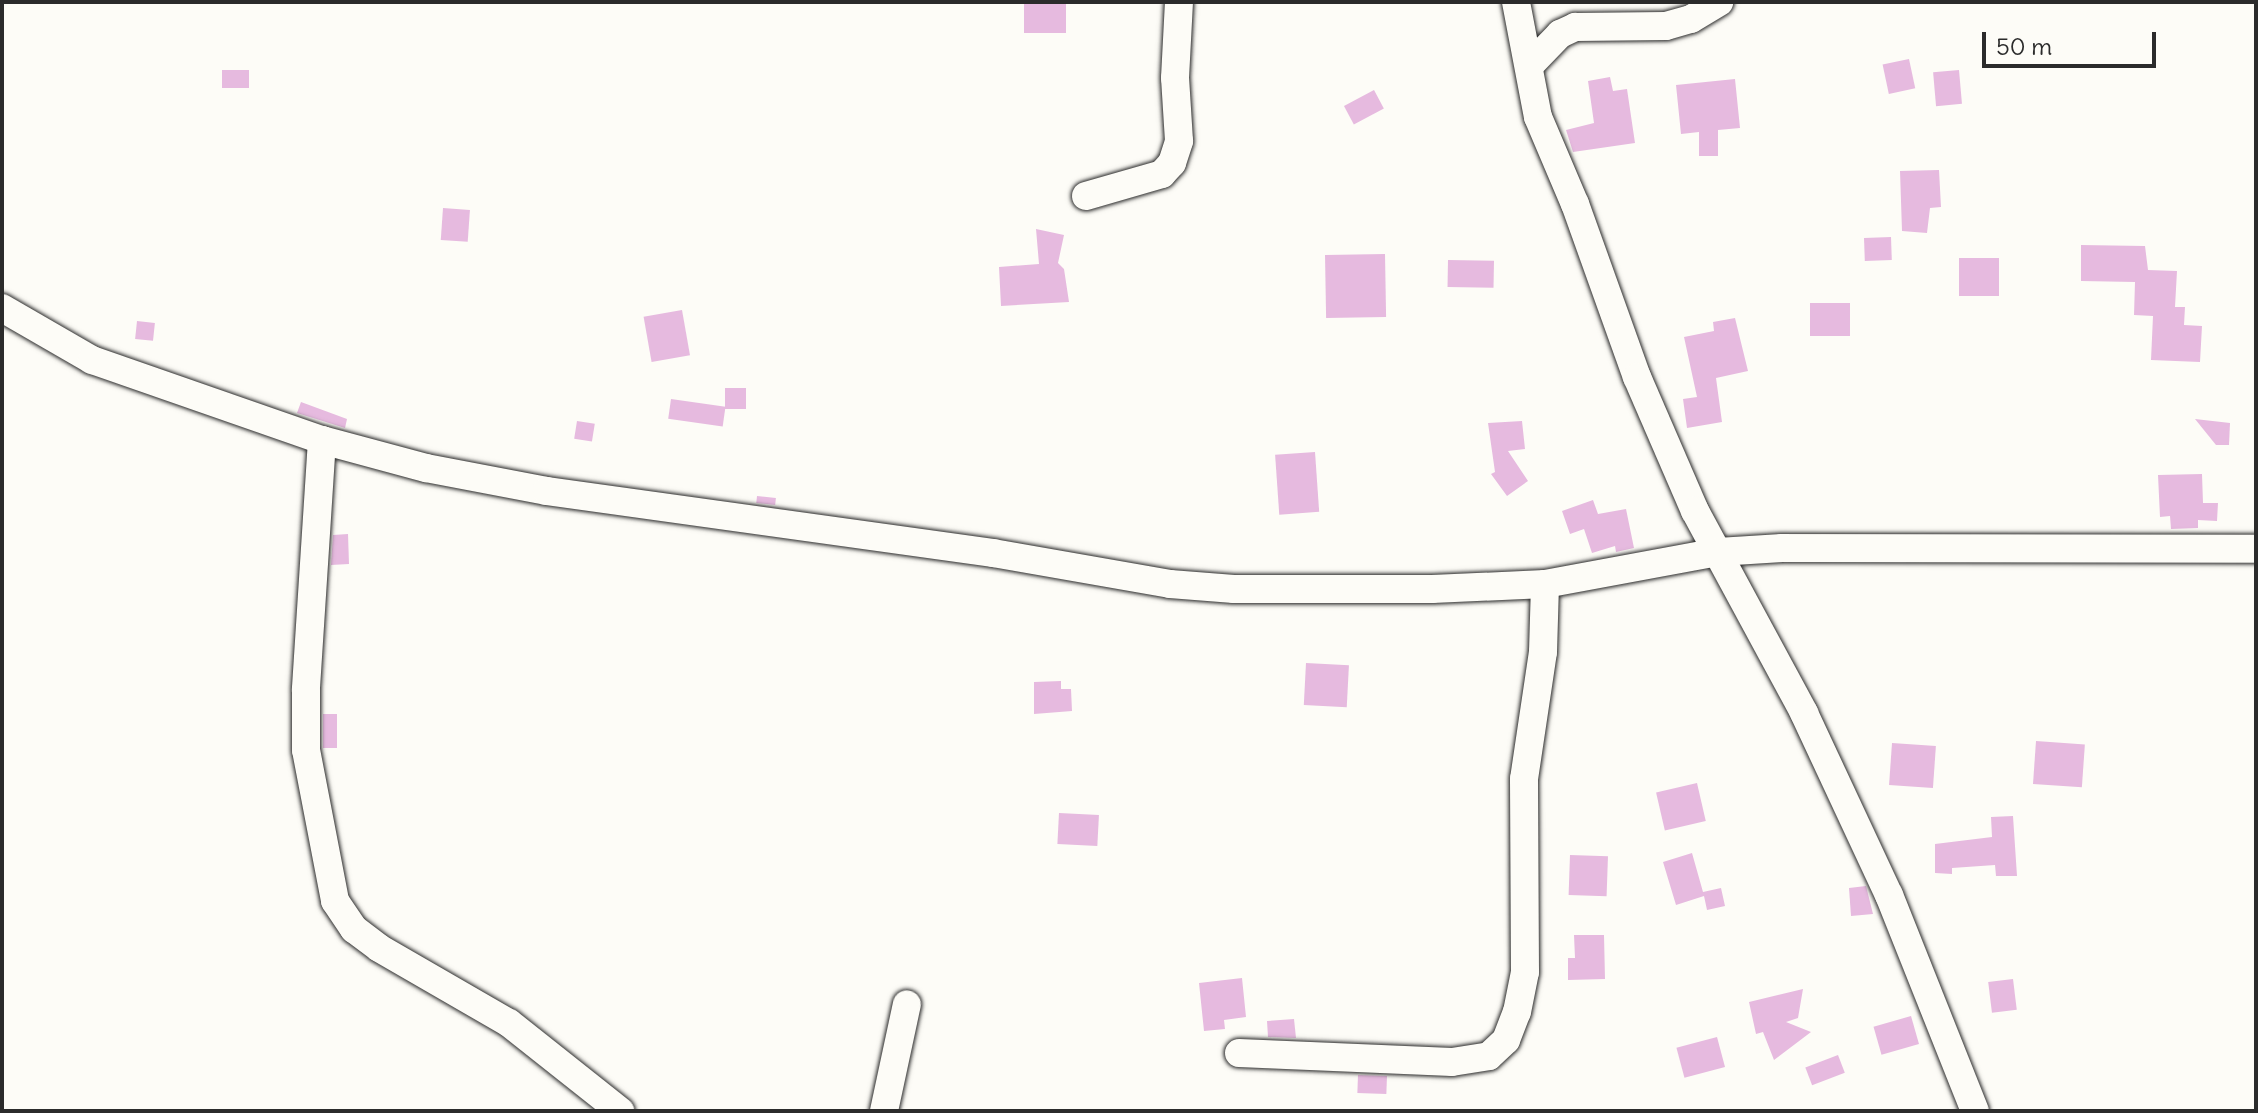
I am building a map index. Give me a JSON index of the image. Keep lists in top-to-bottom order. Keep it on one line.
{"scale_bar":"50 m"}
